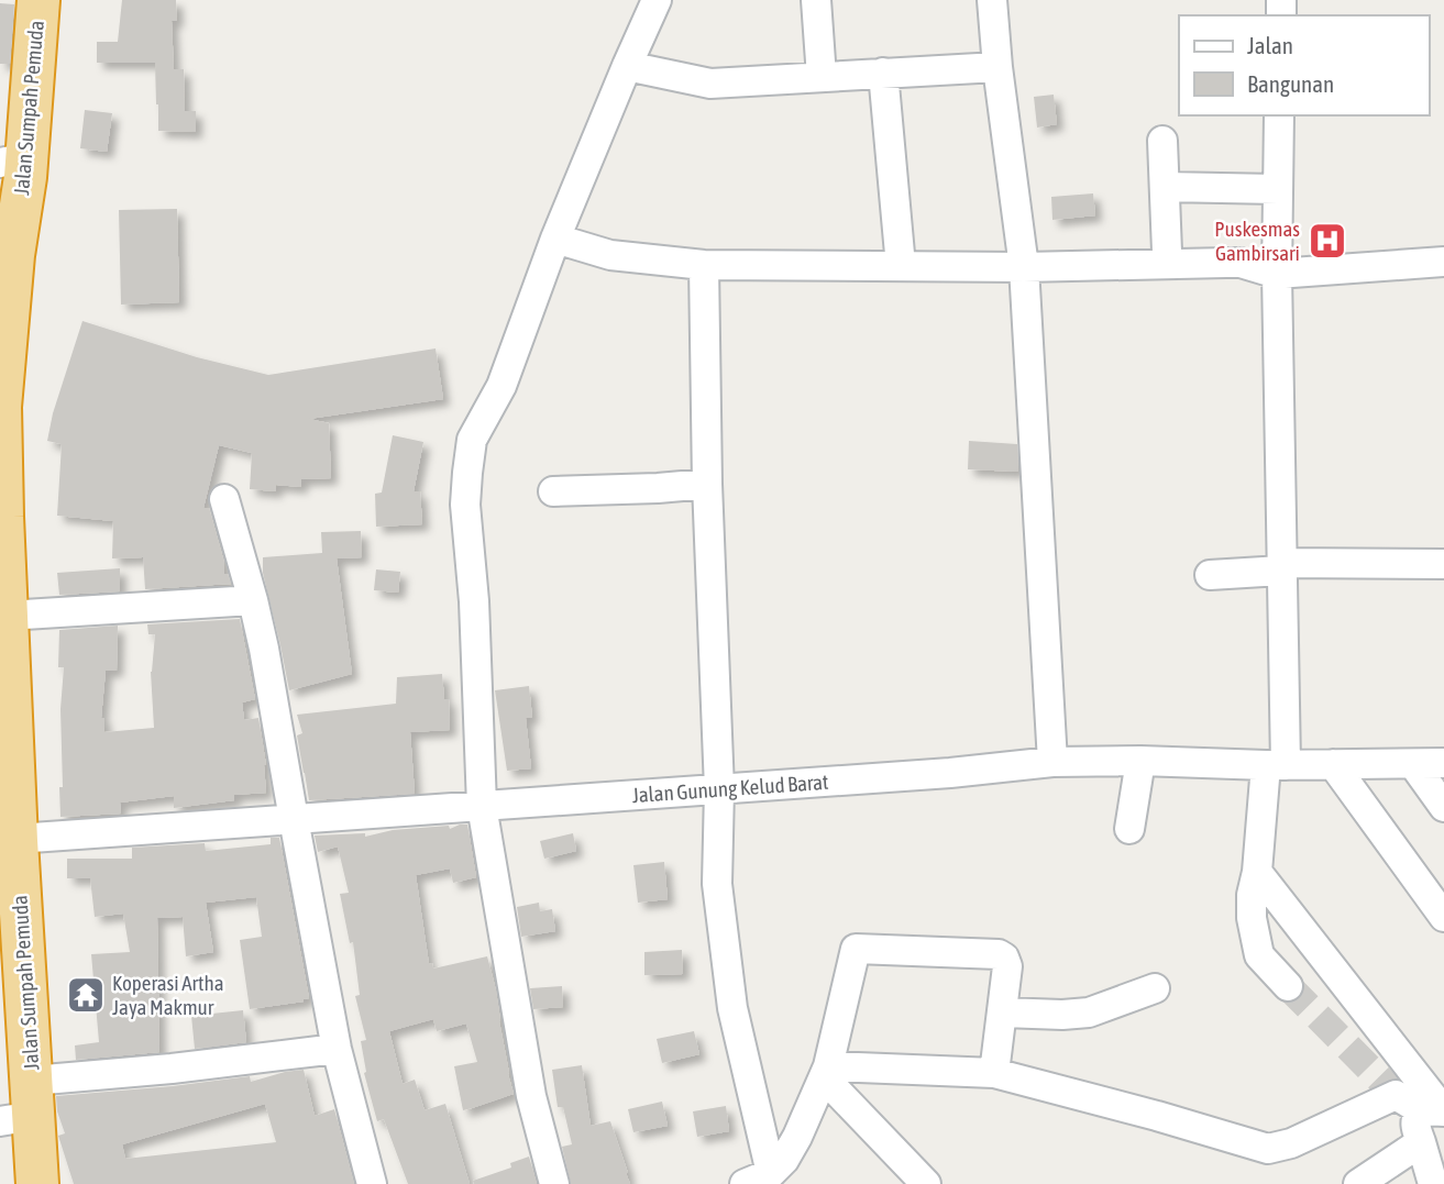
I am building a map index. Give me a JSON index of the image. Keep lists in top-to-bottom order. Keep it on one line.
{"streets":{"highway":["Jalan Sumpah Pemuda"],"street":["Jalan Gunung Kelud Barat"]},"crossings":[["Jalan Sumpah Pemuda","Jalan Gunung Kelud Barat"]],"places":{"hospital":["Puskesmas Gambirsari"],"temple":["Koperasi Artha Jaya Makmur"]},"legend":["Jalan","Bangunan"]}
